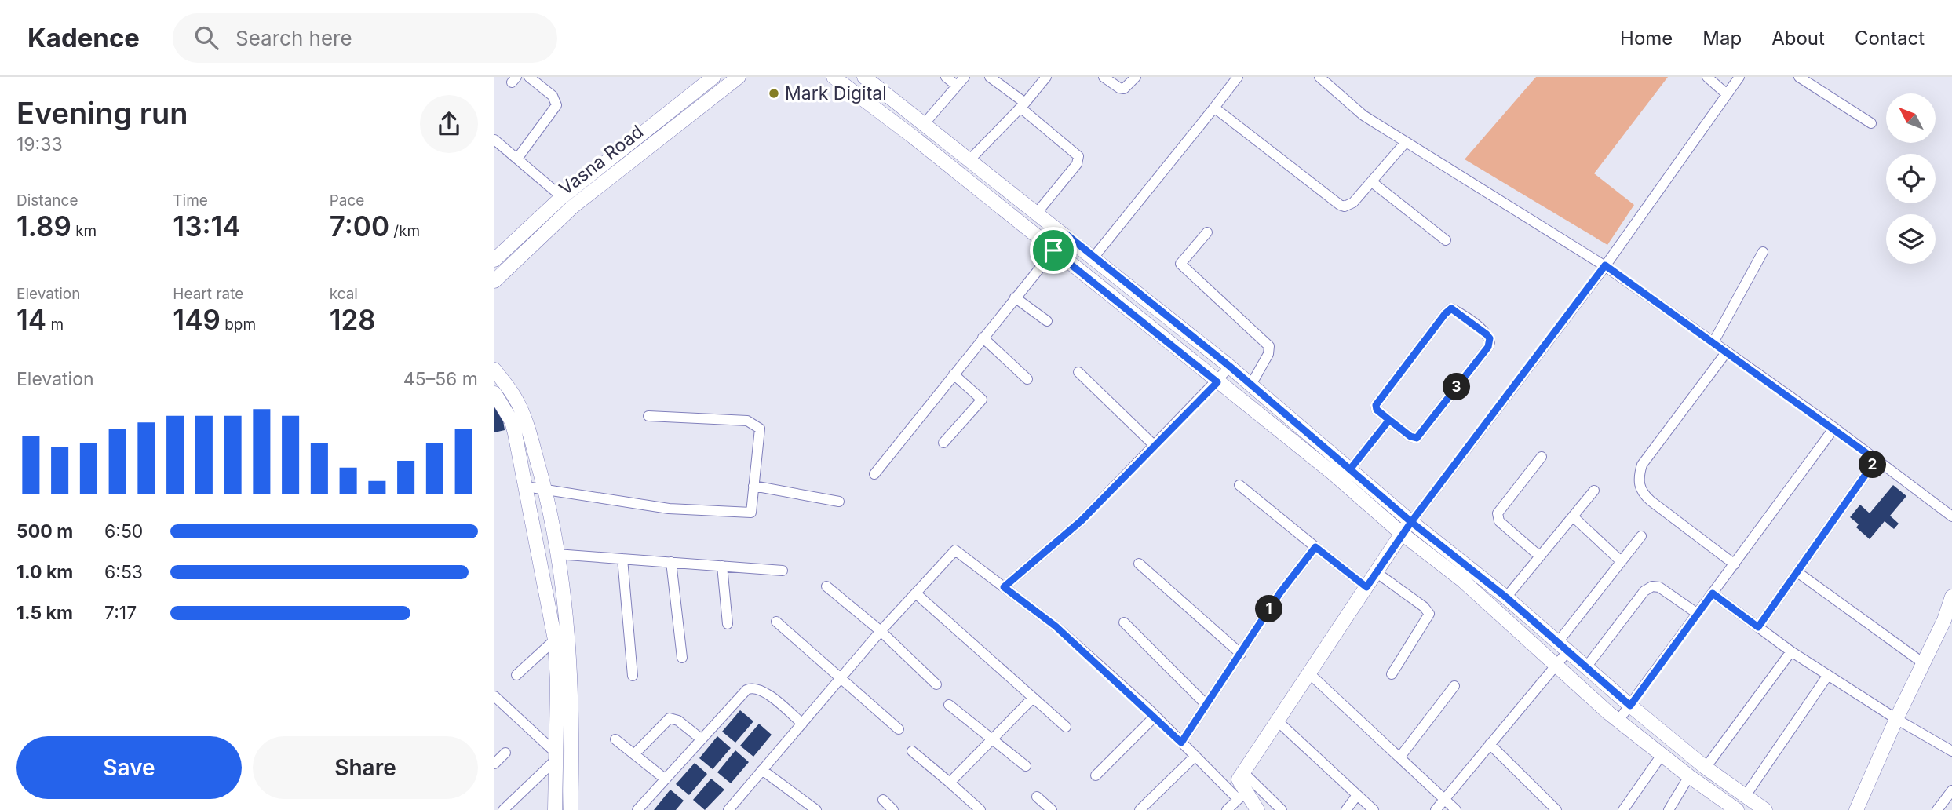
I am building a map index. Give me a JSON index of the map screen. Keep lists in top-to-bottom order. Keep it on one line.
{"streets":{"street":["Vasna Road"]},"places":["Mark Digital"],"north":"top left","page":{"header":"Kadence","search":"Search here","nav":["Home","Map","About","Contact"],"heading":["Evening run","19:33"],"stats":[["Distance","1.89 km"],["Time","13:14"],["Pace","7:00 /km"],["Elevation","14 m"],["Heart rate","149 bpm"],["kcal","128"]],"chart":["Elevation","45–56 m"],"pins":["3","2","1"],"list":[{"name":"500 m","note":"6:50"},{"name":"1.0 km","note":"6:53"},{"name":"1.5 km","note":"7:17"}],"buttons":["Save","Share"]}}
